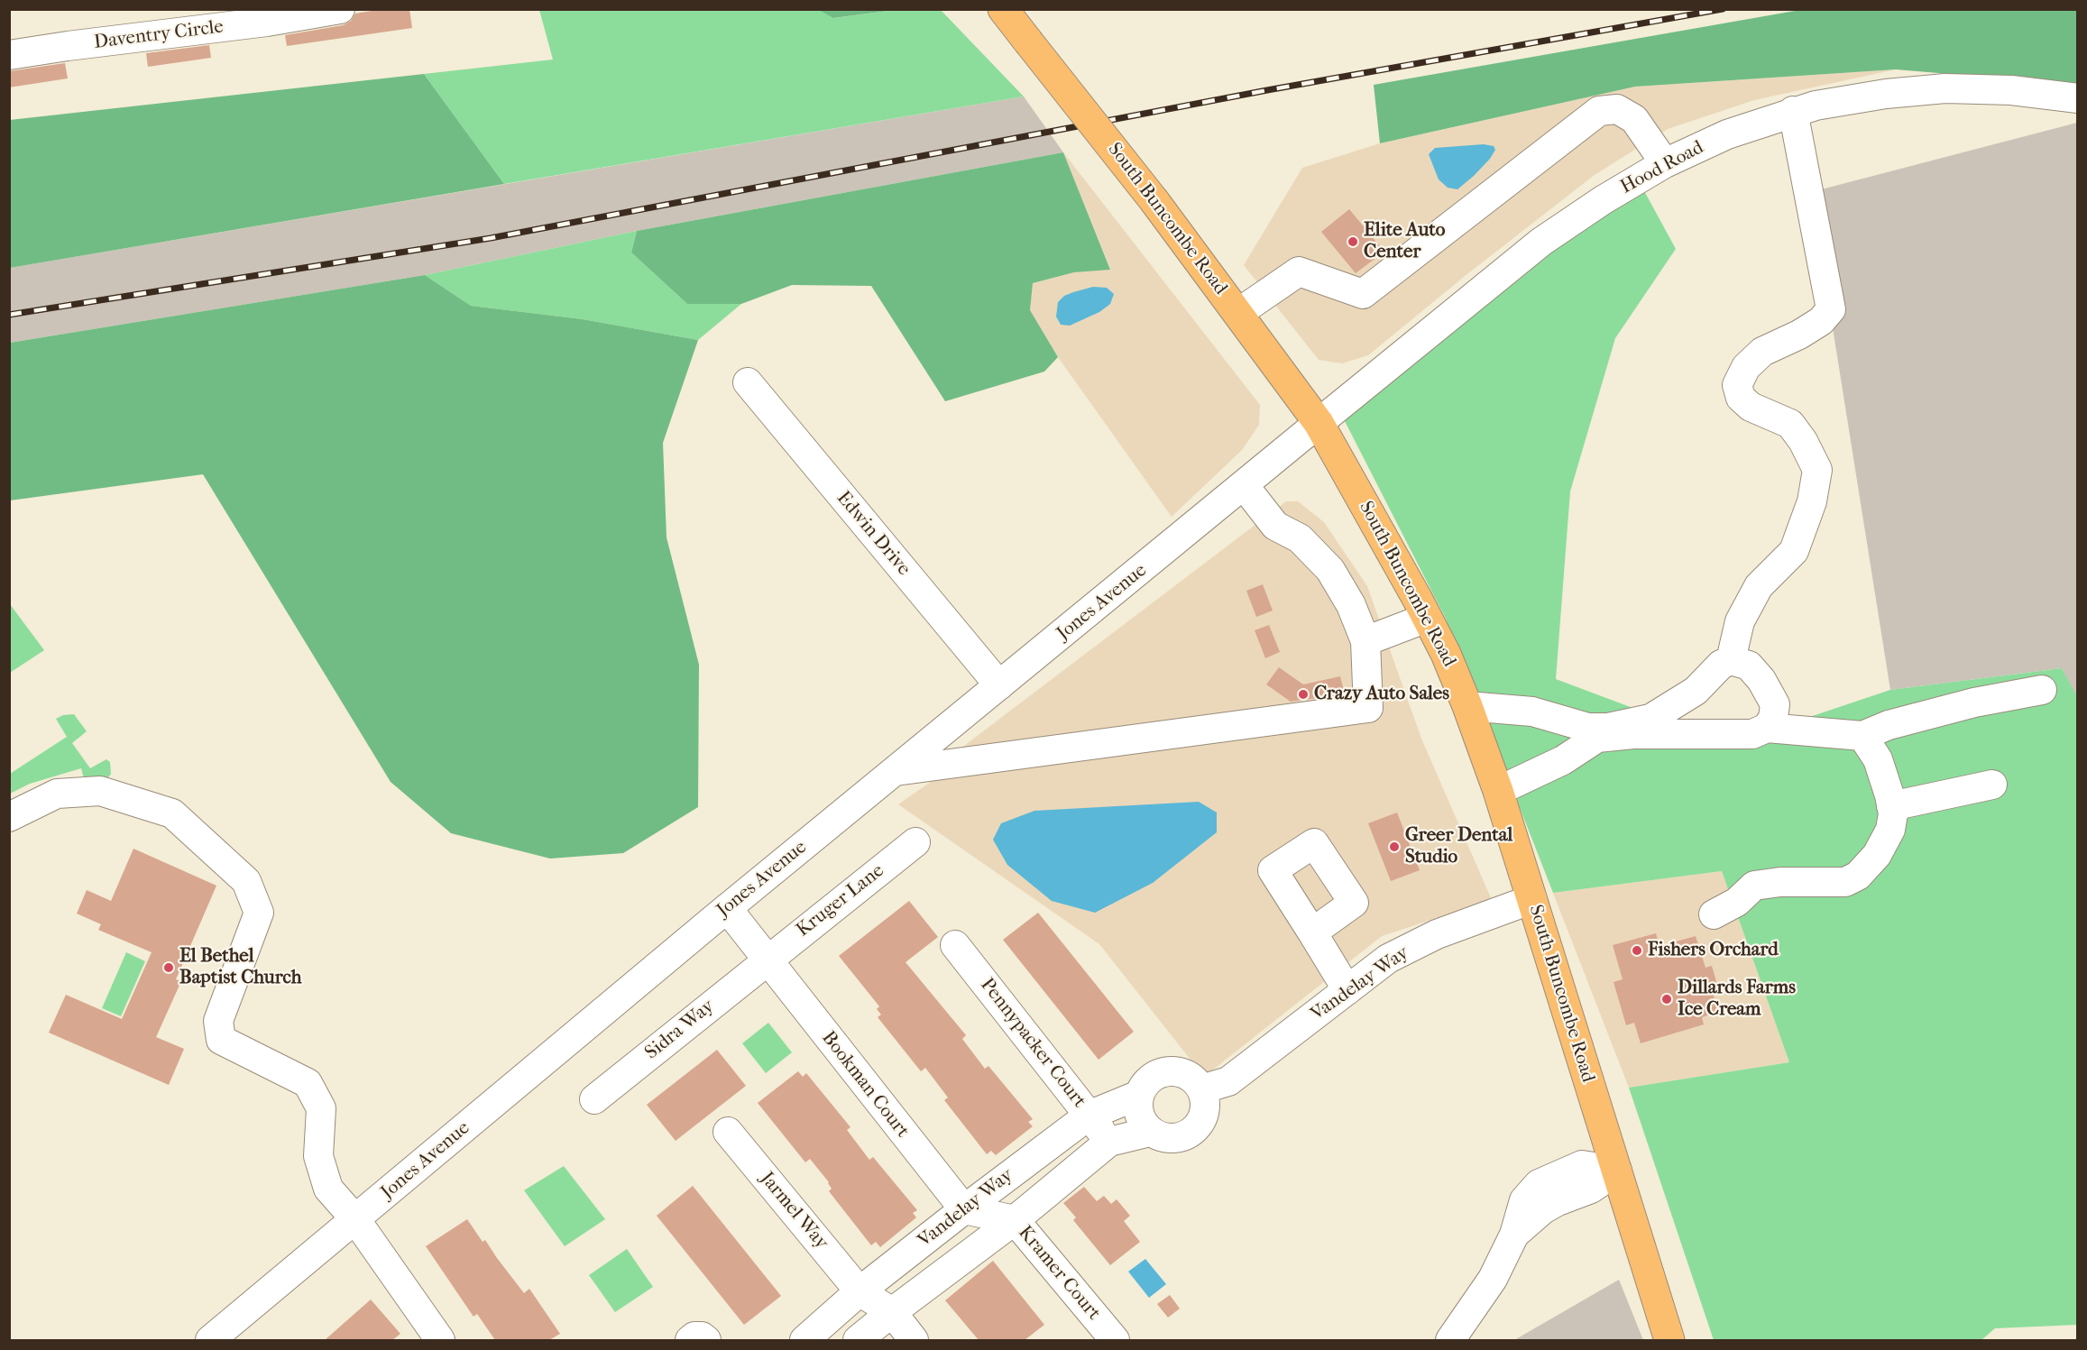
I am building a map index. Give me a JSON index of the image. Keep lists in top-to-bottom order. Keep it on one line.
{"streets":{"main road":["South Buncombe Road"],"street":["Daventry Circle","Hood Road","Edwin Drive","Jones Avenue","Kruger Lane","Vandelay Way","Sidra Way","Pennypacker Court","Bookman Court","Jarmel Way","Kramer Court"]},"crossings":[["Hood Road","South Buncombe Road"],["Hood Road","Jones Avenue"],["South Buncombe Road","Jones Avenue"],["South Buncombe Road","Vandelay Way"],["Edwin Drive","Jones Avenue"],["Jones Avenue","Bookman Court"],["Kruger Lane","Sidra Way"],["Kruger Lane","Bookman Court"],["Vandelay Way","Pennypacker Court"],["Vandelay Way","Bookman Court"],["Vandelay Way","Jarmel Way"],["Vandelay Way","Kramer Court"],["Sidra Way","Bookman Court"],["Bookman Court","Kramer Court"]],"places":["Elite Auto Center","Crazy Auto Sales","Greer Dental Studio","Fishers Orchard","El Bethel Baptist Church","Dillards Farms Ice Cream"]}
